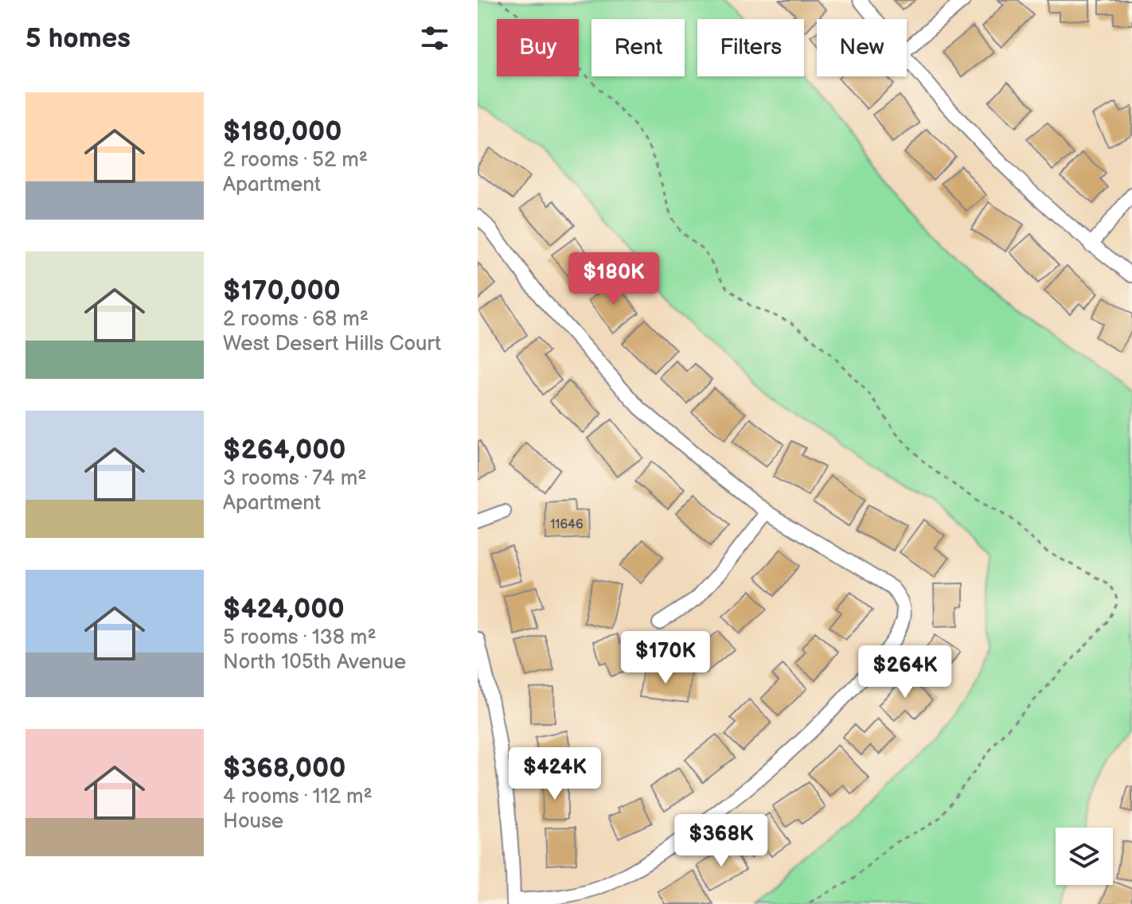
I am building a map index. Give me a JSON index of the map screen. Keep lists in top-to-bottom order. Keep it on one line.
{"house_numbers":["11646"],"page":{"heading":"5 homes","chip":["Buy","Rent","Filters","New"],"list":[{"name":"$180,000","note":"2 rooms · 52 m² · Apartment"},{"name":"$170,000","note":"2 rooms · 68 m² · West Desert Hills Court"},{"name":"$264,000","note":"3 rooms · 74 m² · Apartment"},{"name":"$424,000","note":"5 rooms · 138 m² · North 105th Avenue"},{"name":"$368,000","note":"4 rooms · 112 m² · House"}],"price":["$180K","$170K","$264K","$424K","$368K"]}}
